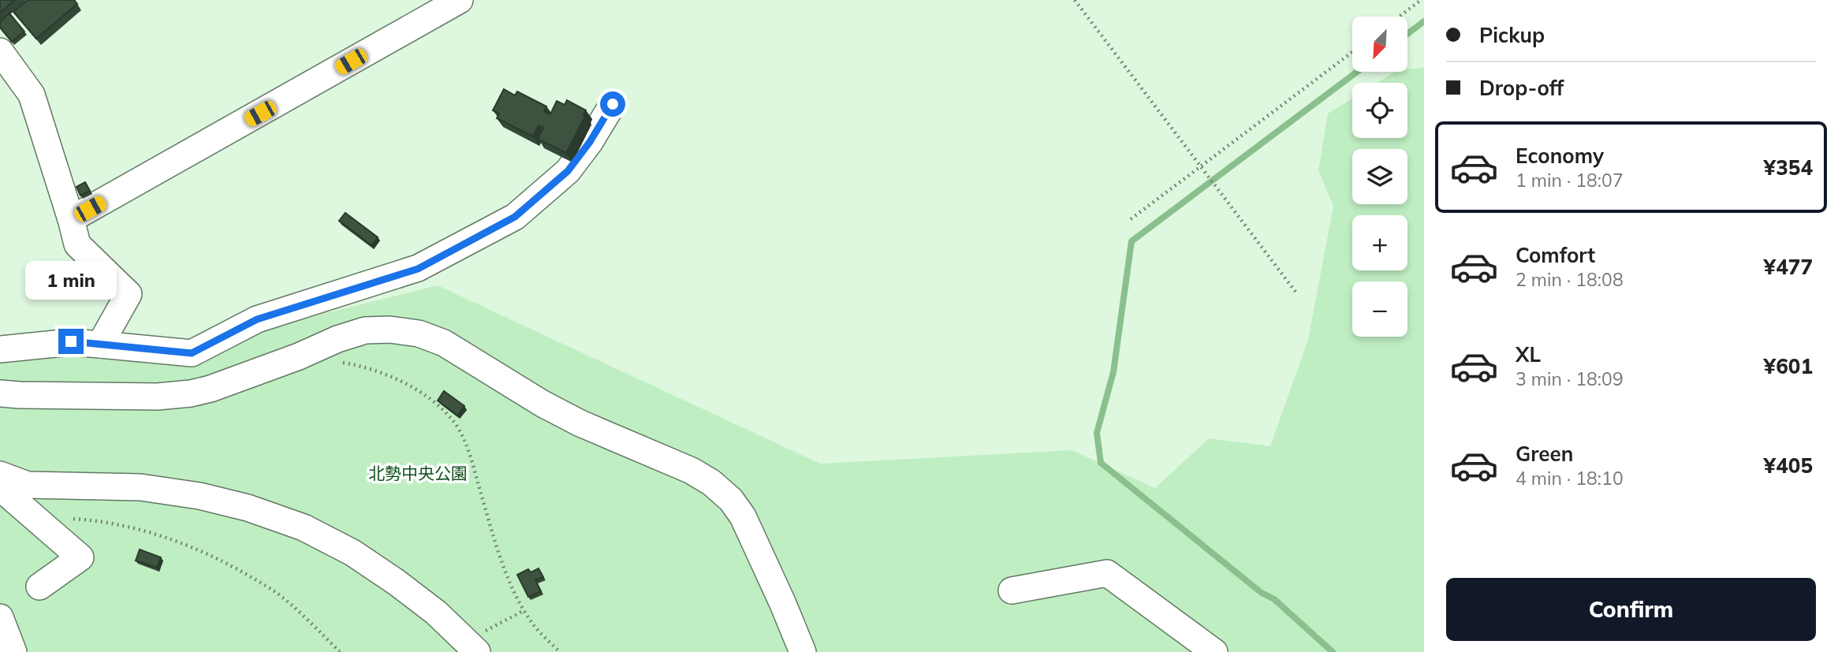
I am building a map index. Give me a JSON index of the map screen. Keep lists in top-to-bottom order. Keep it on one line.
{"parks":["北勢中央公園"],"north":"bottom left","page":{"banner":["Pickup","Drop-off"],"map_buttons":["+","−"],"list":[{"name":"Economy","note":"1 min · 18:07","value":"¥354"},{"name":"Comfort","note":"2 min · 18:08","value":"¥477"},{"name":"XL","note":"3 min · 18:09","value":"¥601"},{"name":"Green","note":"4 min · 18:10","value":"¥405"}],"bubble":"1 min","buttons":"Confirm"}}
